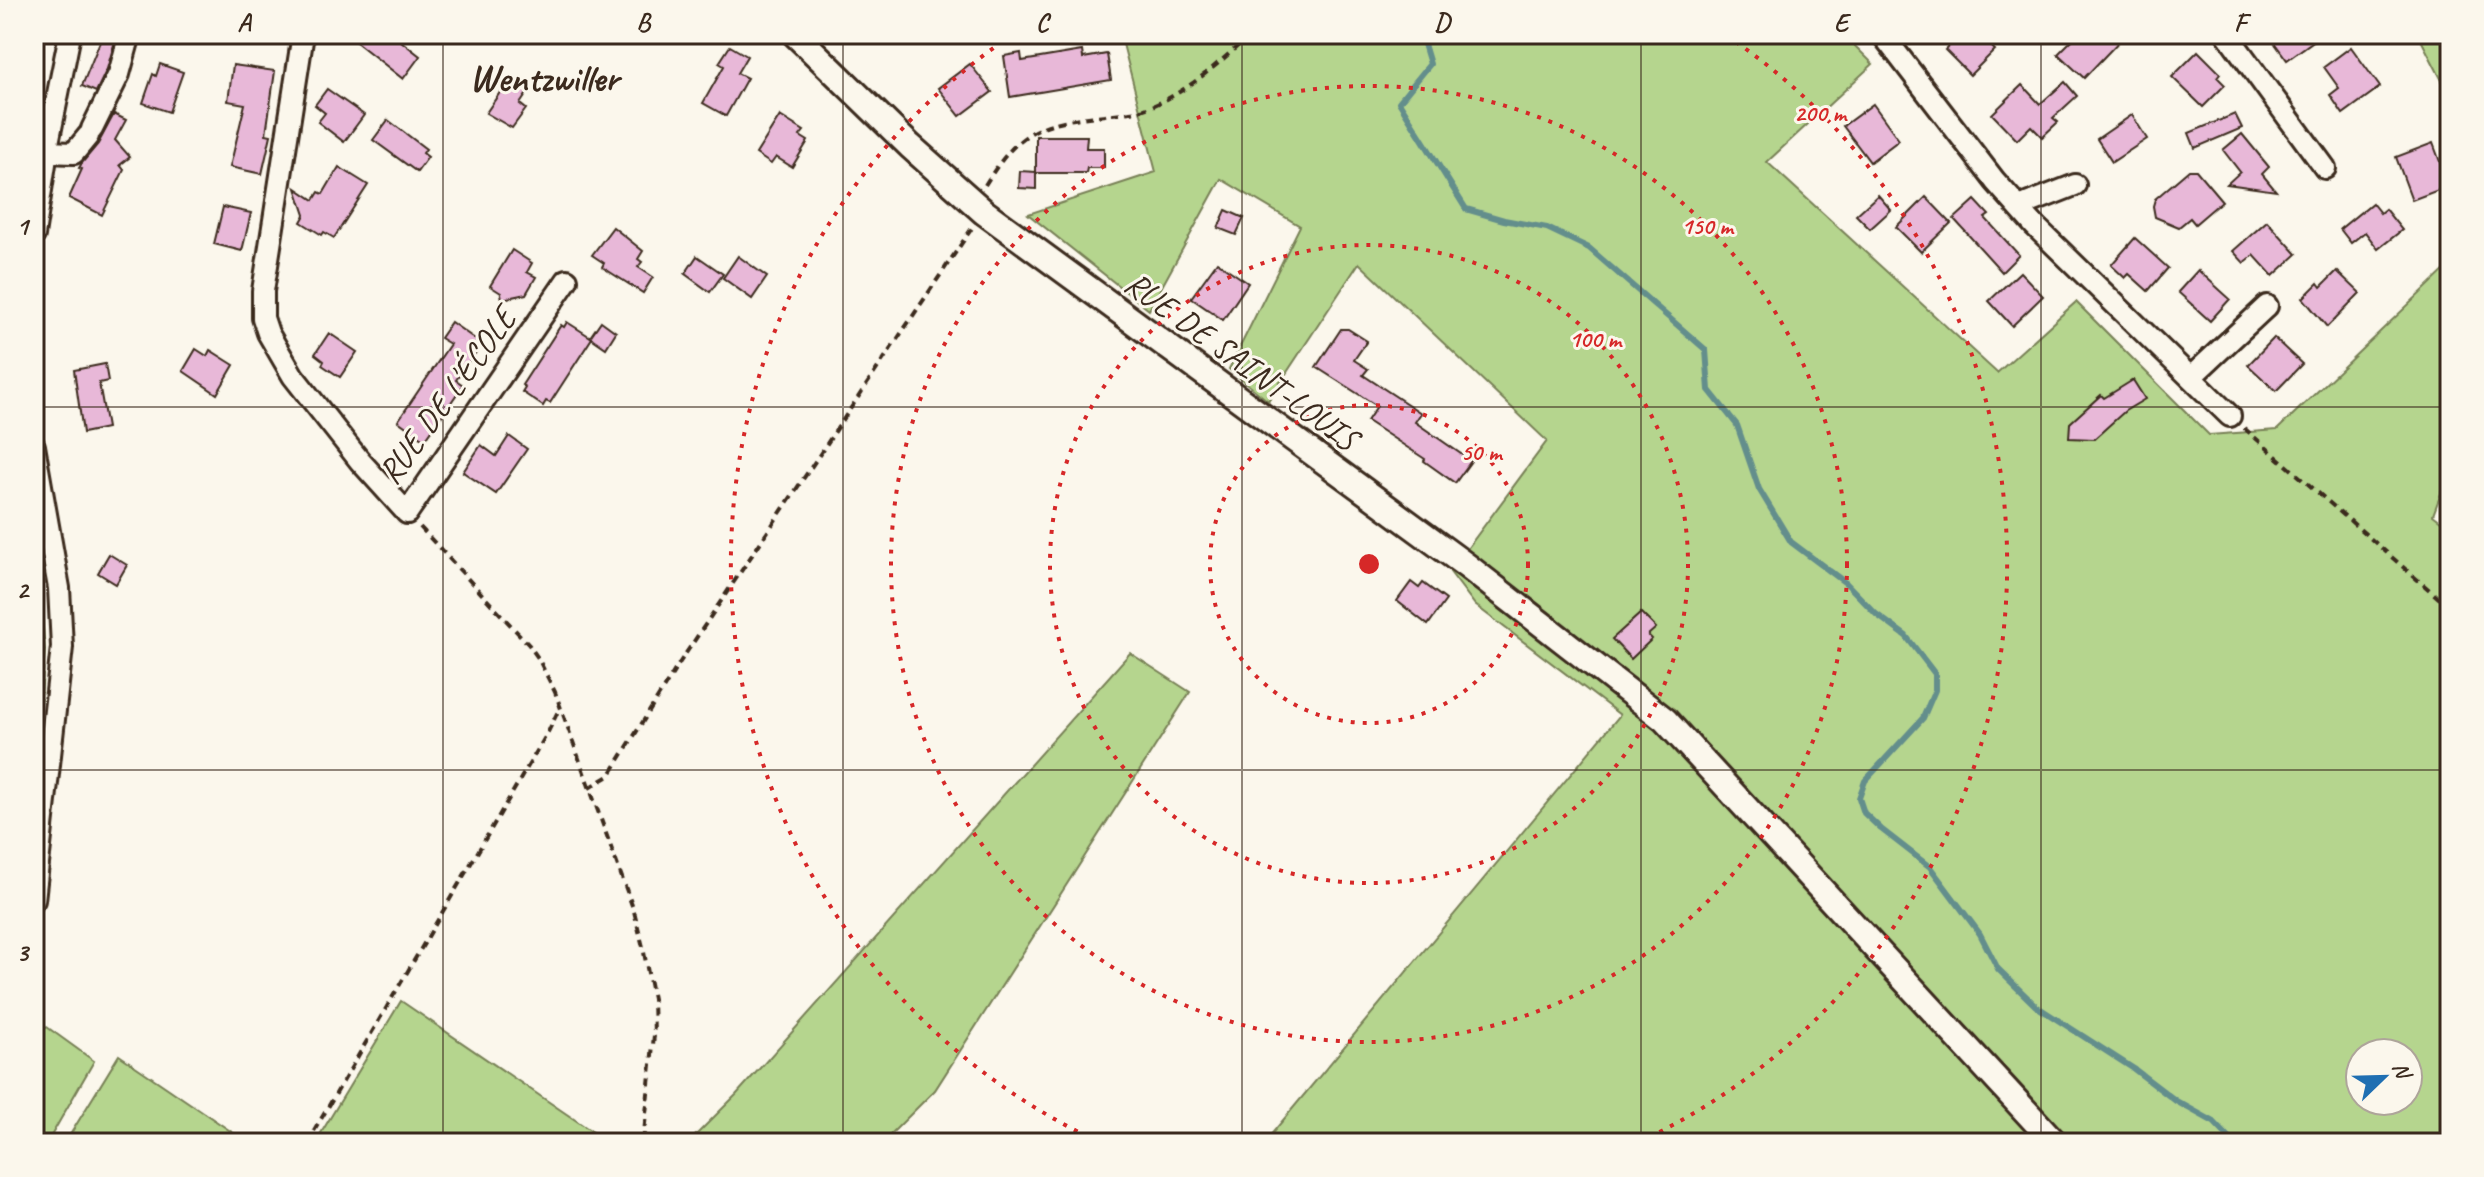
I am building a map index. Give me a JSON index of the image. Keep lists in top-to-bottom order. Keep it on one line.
{"streets":{"street":["RUE DE SAINT-LOUIS","RUE DE L'ÉCOLE"]},"districts":["Wentzwiller"],"north":"top right","grid":{"columns":["A","B","C","D","E","F"],"rows":["1","2","3"]},"rings":["200 m","150 m","100 m","50 m"]}
